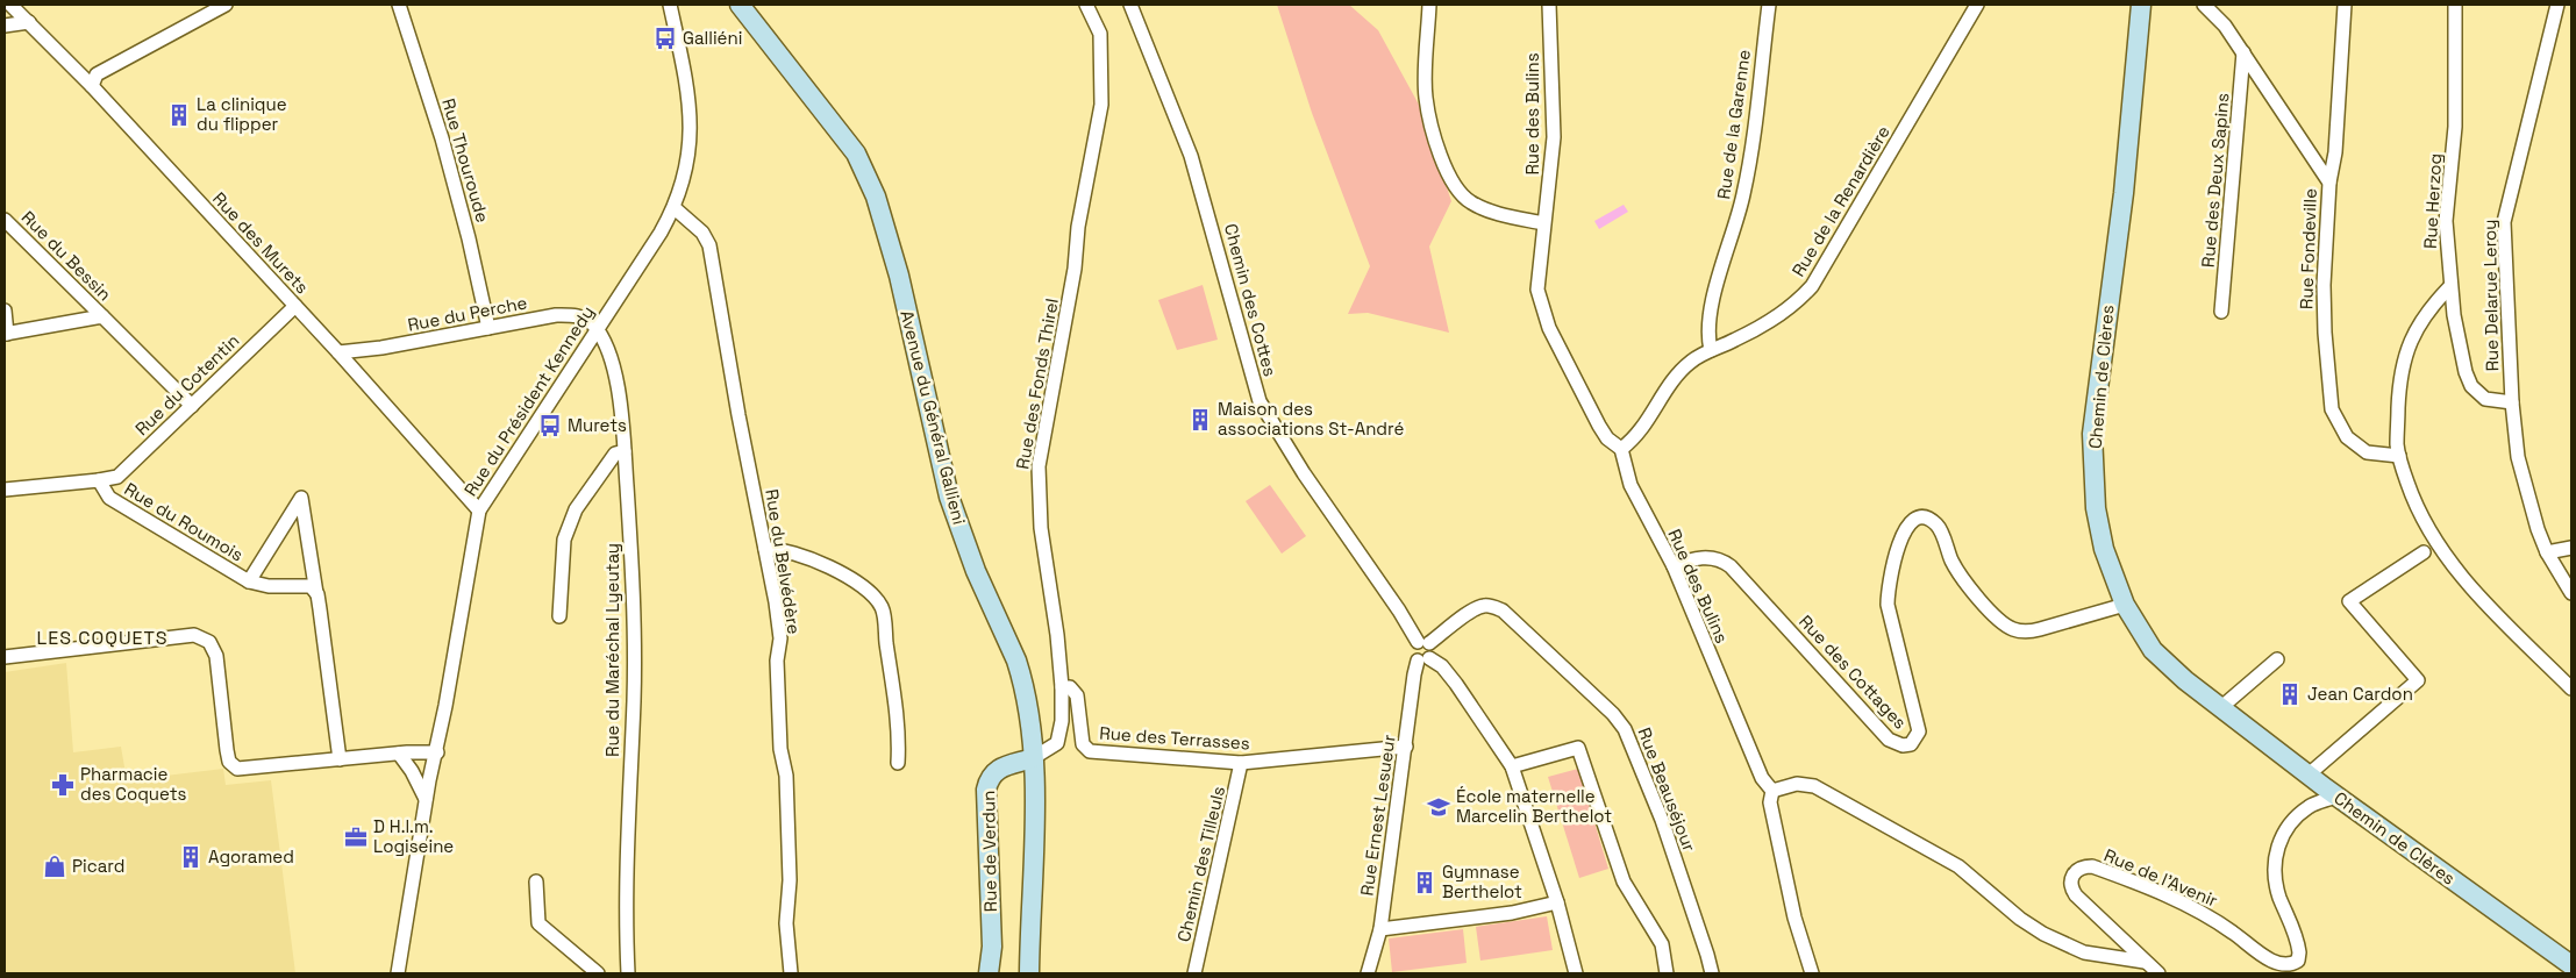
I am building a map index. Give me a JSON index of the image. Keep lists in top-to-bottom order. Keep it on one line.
{"streets":{"street":["Rue des Bulins","Rue de la Garenne","Rue Thouroude","Rue des Deux Sapins","Rue de la Renardière","Rue Herzog","Rue des Murets","Rue Fondeville","Rue du Bessin","Rue Delarue Leroy","Chemin des Cottes","Rue du Perche","Chemin de Clères","Rue des Fonds Thirel","Rue du Cotentin","Rue du Président Kennedy","Avenue du Général Gallieni","Rue du Roumois","Rue du Belvédère","Rue du Maréchal Lyeutay","Rue des Cottages","Rue des Terrasses","Rue Beauséjour","Rue Ernest Lesueur","Rue de Verdun","Chemin des Tilleuls","Rue de l'Avenir"]},"crossings":[["Rue des Bulins","Rue de la Renardière"],["Rue des Bulins","Rue des Cottages"],["Rue de la Garenne","Rue de la Renardière"],["Rue Thouroude","Rue du Perche"],["Rue des Deux Sapins","Rue Fondeville"],["Rue Herzog","Rue Delarue Leroy"],["Rue des Murets","Rue du Perche"],["Rue des Murets","Rue du Cotentin"],["Rue des Murets","Rue du Président Kennedy"],["Rue du Bessin","Rue du Cotentin"],["Chemin des Cottes","Rue Beauséjour"],["Rue du Perche","Rue du Président Kennedy"],["Rue du Perche","Rue du Maréchal Lyeutay"],["Chemin de Clères","Rue des Cottages"],["Chemin de Clères","Rue de l'Avenir"],["Rue des Fonds Thirel","Avenue du Général Gallieni"],["Rue des Fonds Thirel","Rue des Terrasses"],["Rue des Fonds Thirel","Rue de Verdun"],["Rue du Cotentin","Rue du Roumois"],["Rue du Président Kennedy","Rue du Belvédère"],["Rue du Président Kennedy","Rue du Maréchal Lyeutay"],["Avenue du Général Gallieni","Rue de Verdun"],["Rue des Terrasses","Rue Ernest Lesueur"],["Rue des Terrasses","Chemin des Tilleuls"]],"districts":["LES COQUETS"],"places":{"bus stop":["Galliéni","Murets"],"building":["La clinique du flipper","Maison des associations St-André","Jean Cardon","Agoramed","Gymnase Berthelot"],"pharmacy":["Pharmacie des Coquets"],"school or university":["École maternelle Marcelin Berthelot"],"office":["D H.l.m. Logiseine"],"shop":["Picard"]}}
